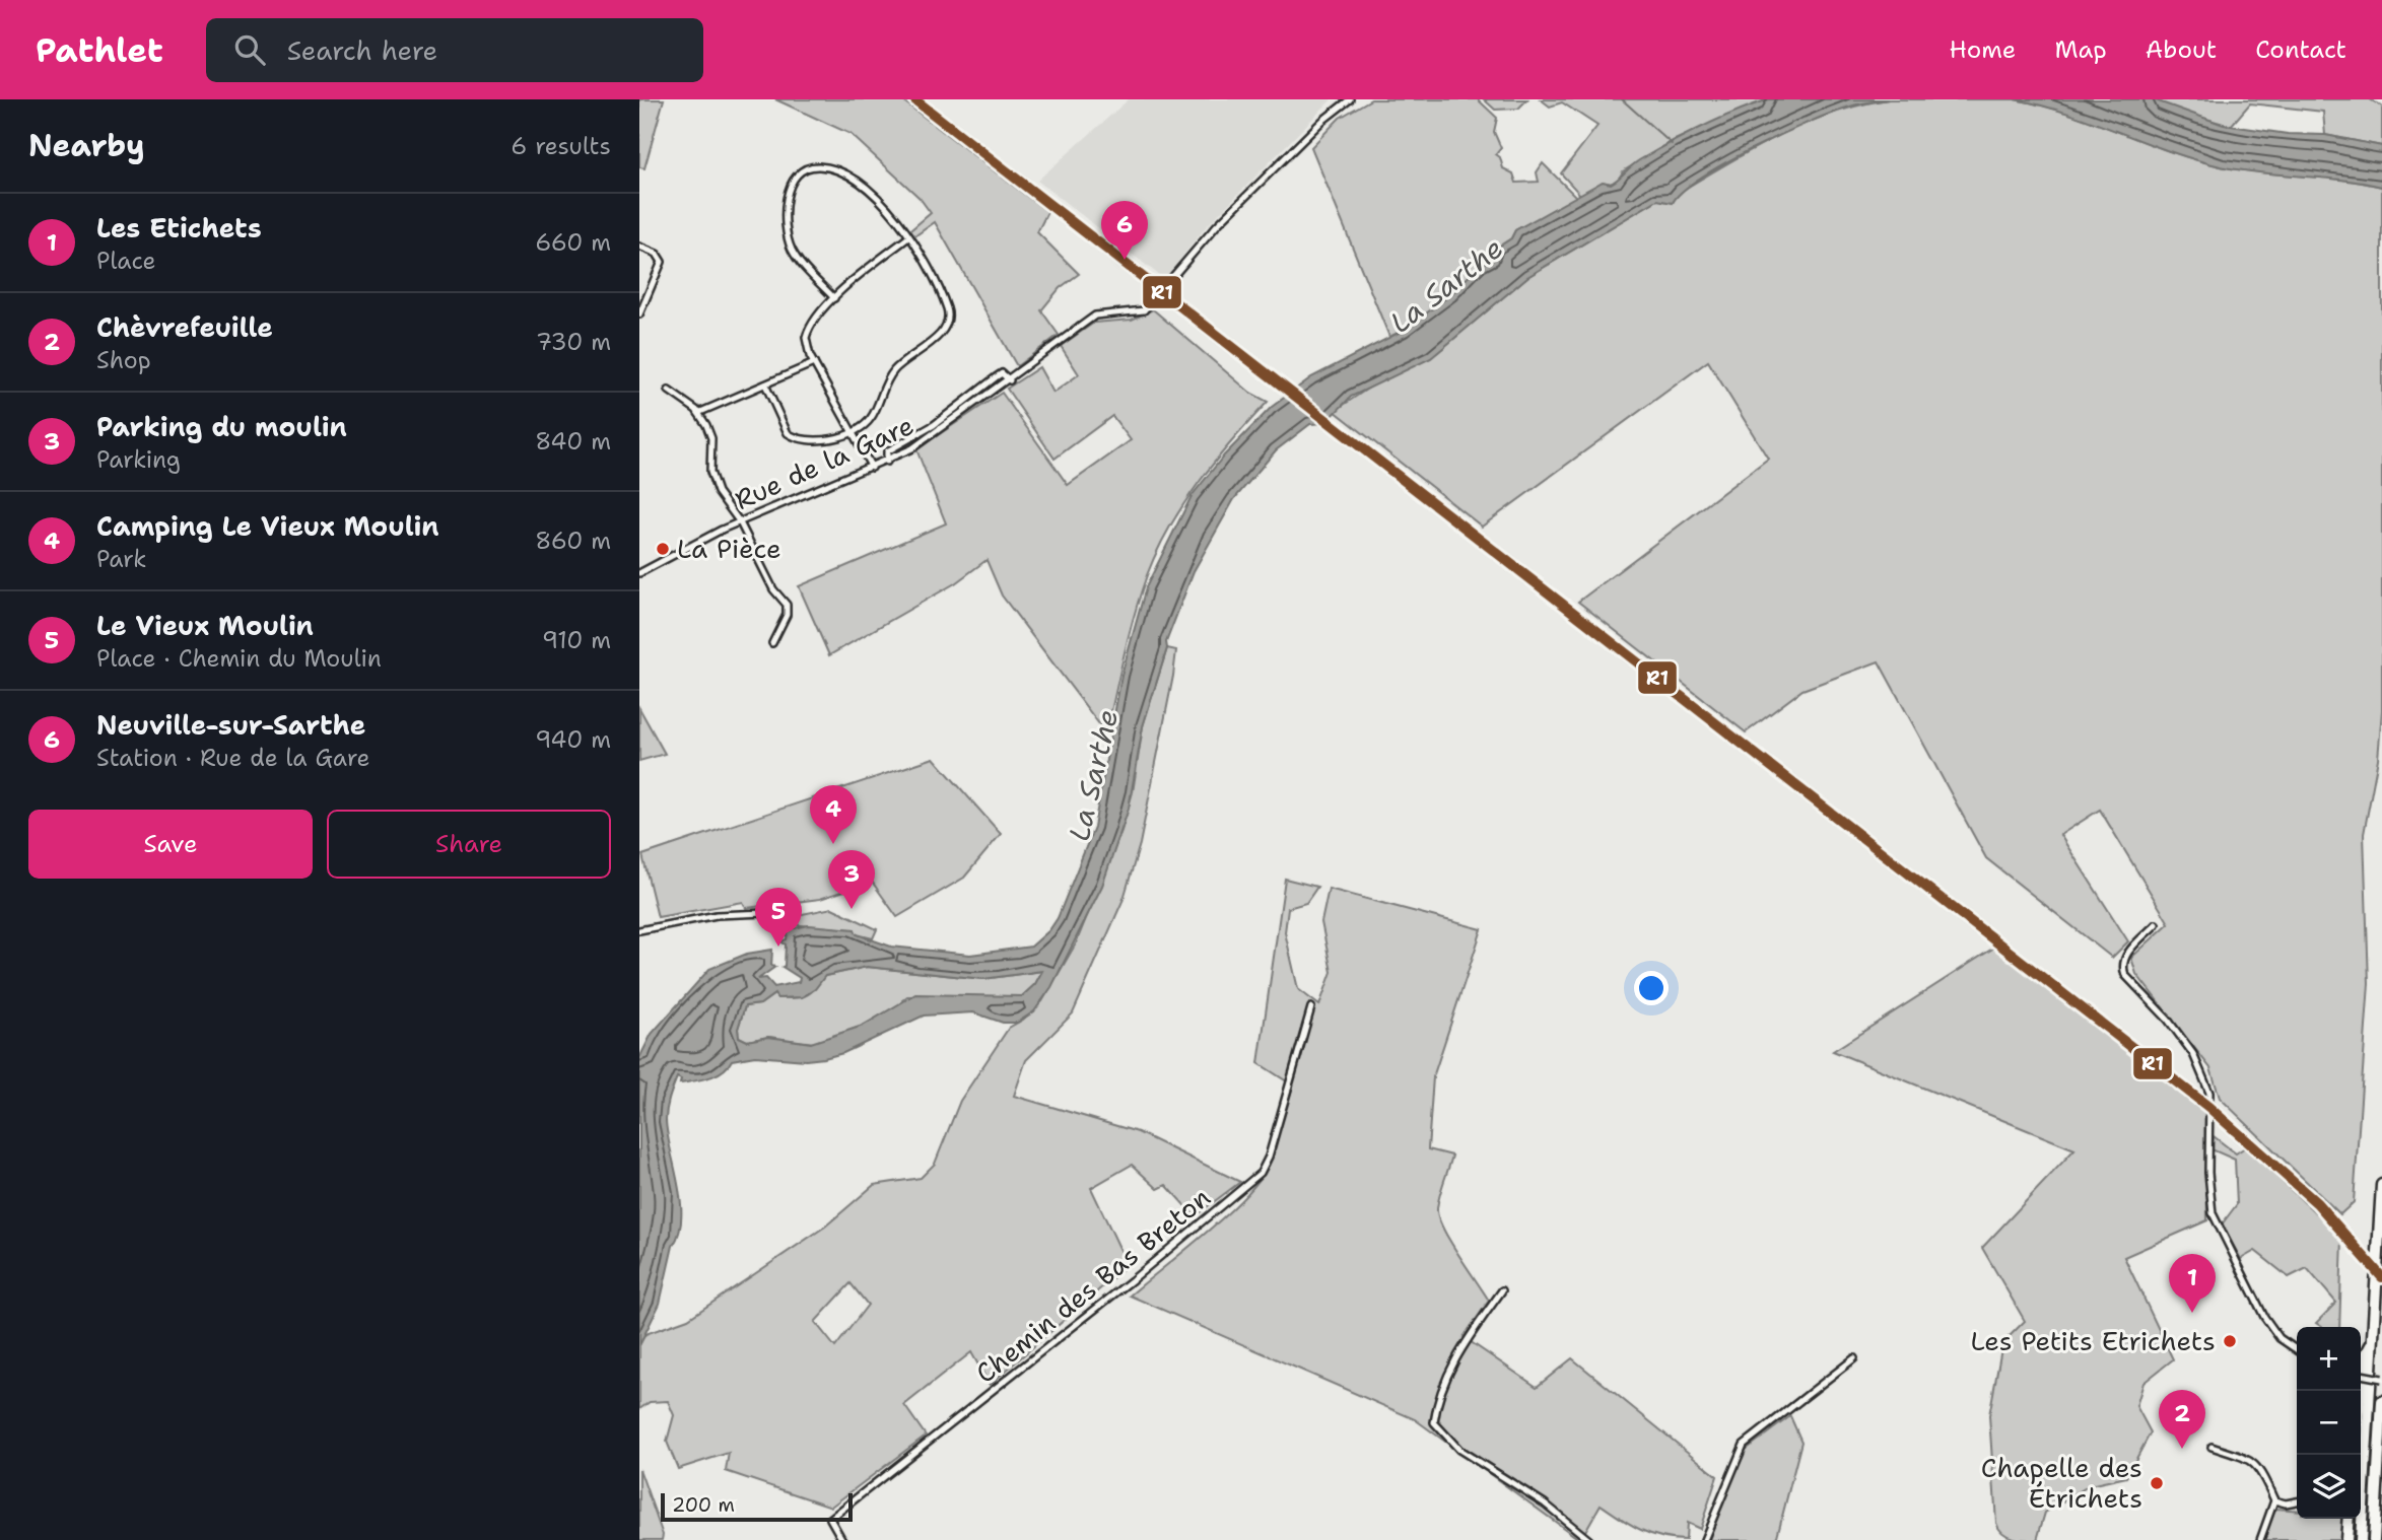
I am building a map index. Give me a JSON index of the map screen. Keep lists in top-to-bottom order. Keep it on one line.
{"streets":{"street":["Rue de la Gare","Chemin des Bas Breton"]},"water":["La Sarthe"],"places":["La Pièce","Les Petits Etrichets","Chapelle des Étrichets"],"lines":["transit line R1"],"scale_bar":"200 m","page":{"header":"Pathlet","search":"Search here","nav":["Home","Map","About","Contact"],"heading":["Nearby","6 results"],"list":[{"mark":"1","name":"Les Etichets","note":"Place","value":"660 m"},{"mark":"2","name":"Chèvrefeuille","note":"Shop","value":"730 m"},{"mark":"3","name":"Parking du moulin","note":"Parking","value":"840 m"},{"mark":"4","name":"Camping Le Vieux Moulin","note":"Park","value":"860 m"},{"mark":"5","name":"Le Vieux Moulin","note":"Place · Chemin du Moulin","value":"910 m"},{"mark":"6","name":"Neuville-sur-Sarthe","note":"Station · Rue de la Gare","value":"940 m"}],"pins":["6","4","3","5","1","2"],"buttons":["Save","Share"],"map_buttons":["+","−"],"scale":"200 m"}}
